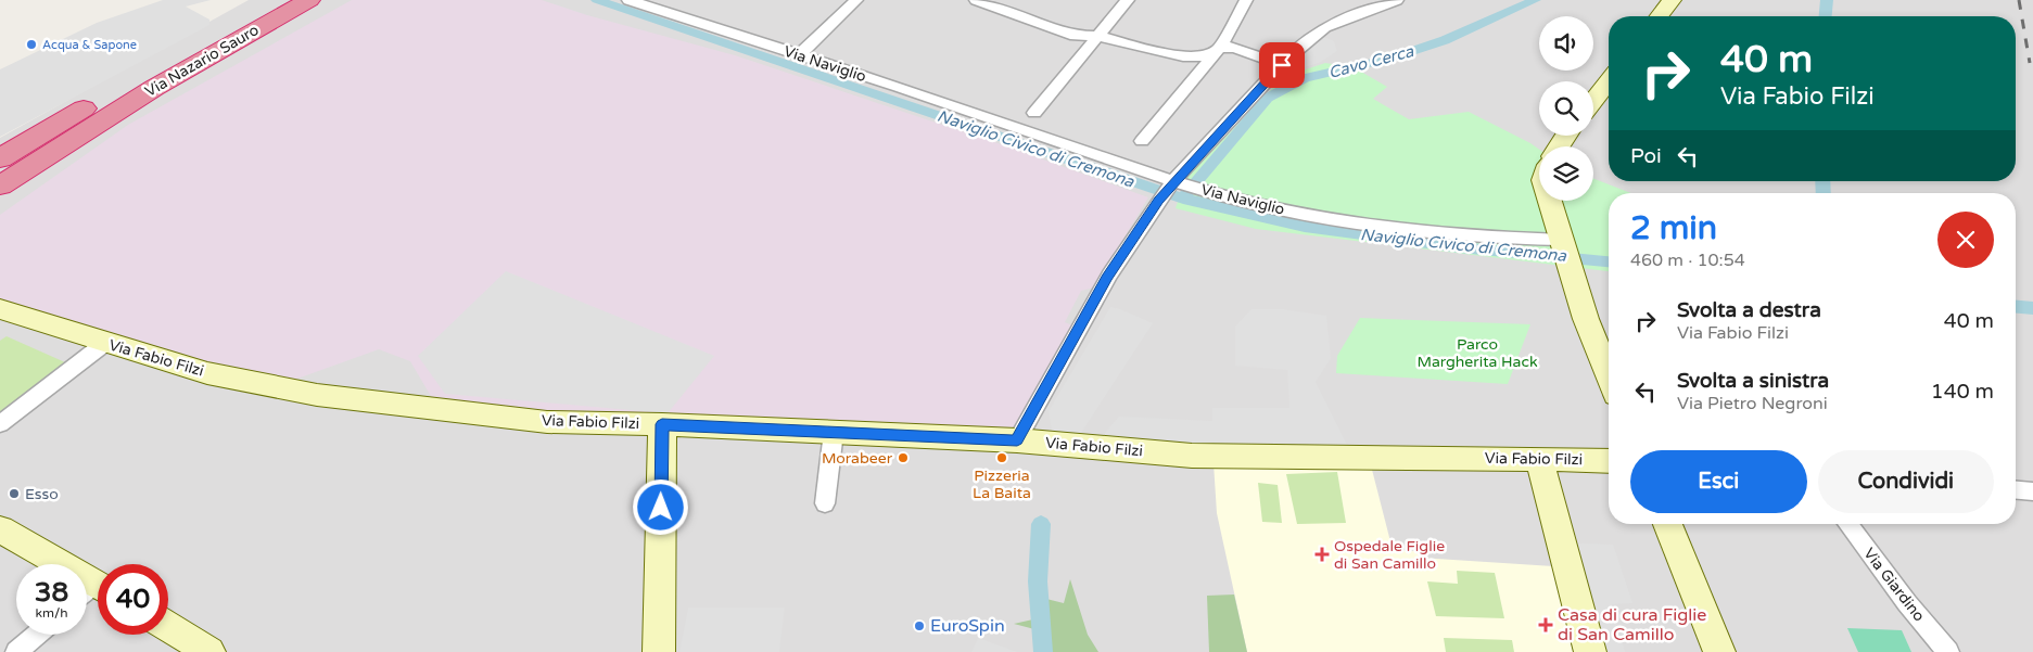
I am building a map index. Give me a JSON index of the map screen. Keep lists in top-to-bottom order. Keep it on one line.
{"streets":{"highway":["Via Nazario Sauro"],"street":["Via Naviglio","Via Fabio Filzi","Via Giardino"]},"water":["Cavo Cerca","Naviglio Civico di Cremona"],"parks":["Parco Margherita Hack"],"places":{"other":["Acqua & Sapone","Morabeer","Pizzeria La Baita","Esso","EuroSpin"],"health":["Ospedale Figlie di San Camillo","Casa di cura Figlie di San Camillo"]},"page":{"turn":["40 m","Via Fabio Filzi"],"then":"Poi","heading":["2 min","460 m · 10:54"],"list":[{"name":"Svolta a destra","note":"Via Fabio Filzi","value":"40 m"},{"name":"Svolta a sinistra","note":"Via Pietro Negroni","value":"140 m"}],"buttons":["Esci","Condividi"],"speed":"38 km/h","limit":"40"}}
